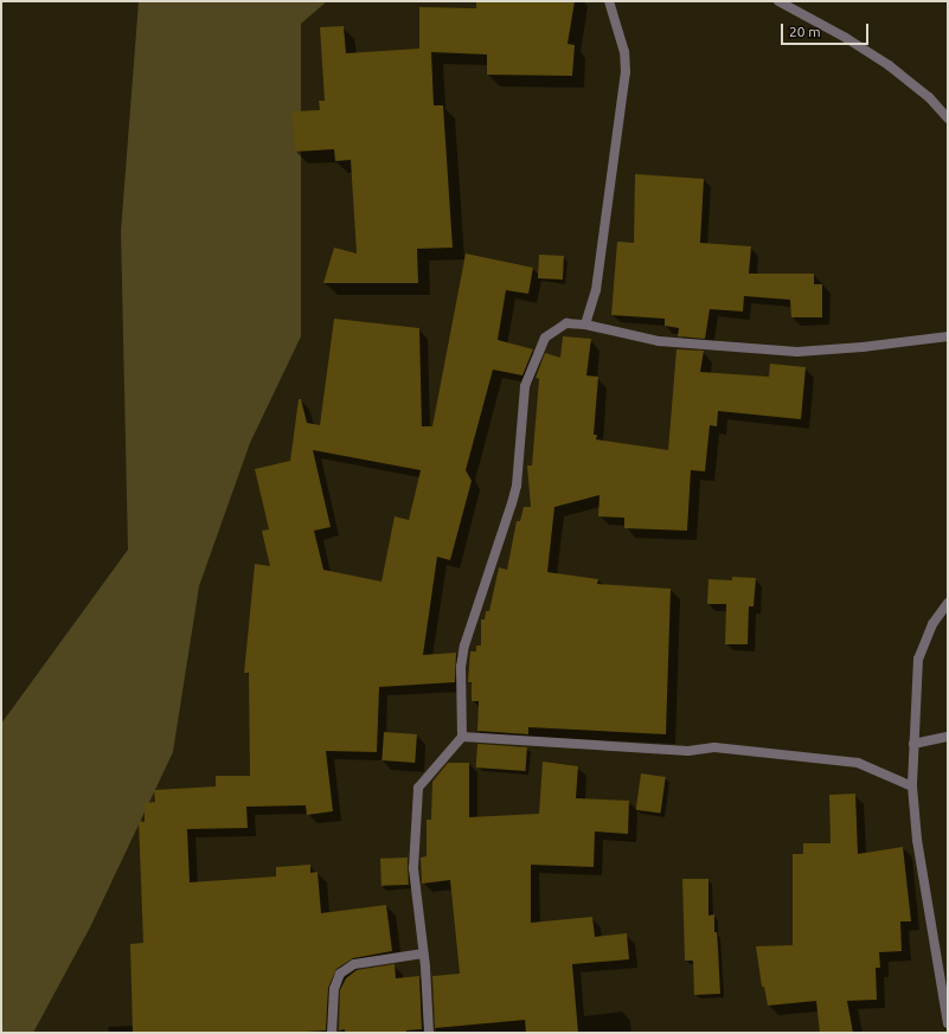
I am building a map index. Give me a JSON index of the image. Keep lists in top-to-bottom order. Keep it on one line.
{"scale_bar":"20 m"}
